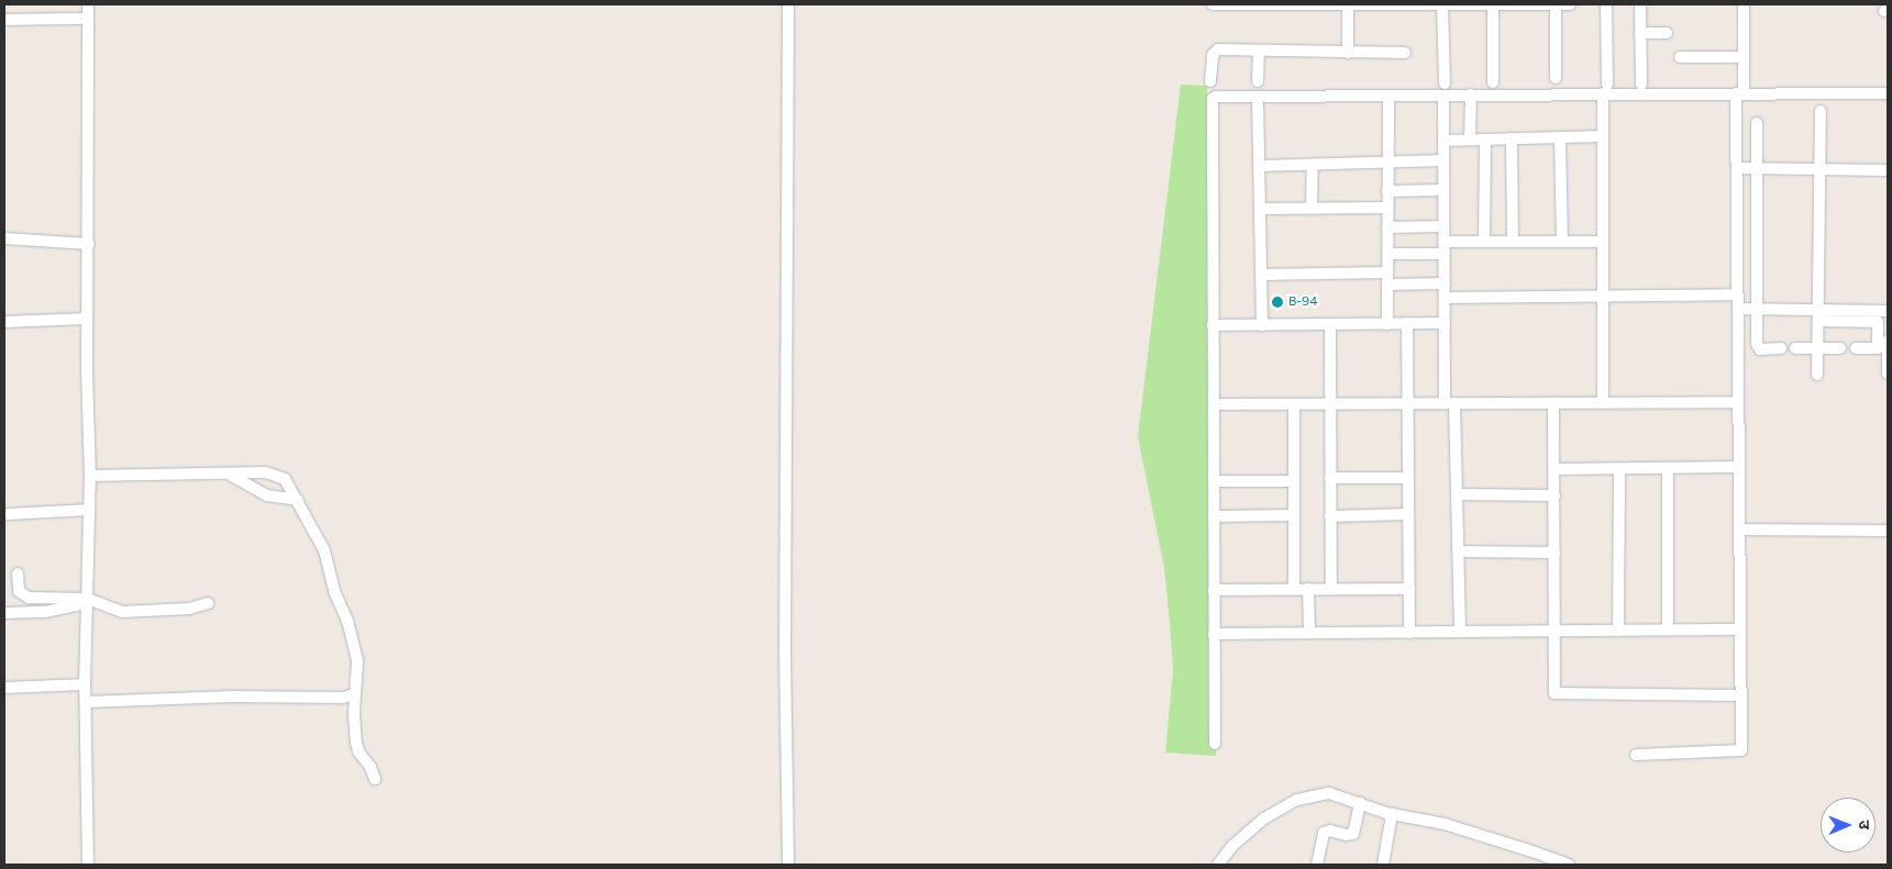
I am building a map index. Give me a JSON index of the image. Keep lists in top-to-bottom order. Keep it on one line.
{"places":["B-94"],"north":"right"}
